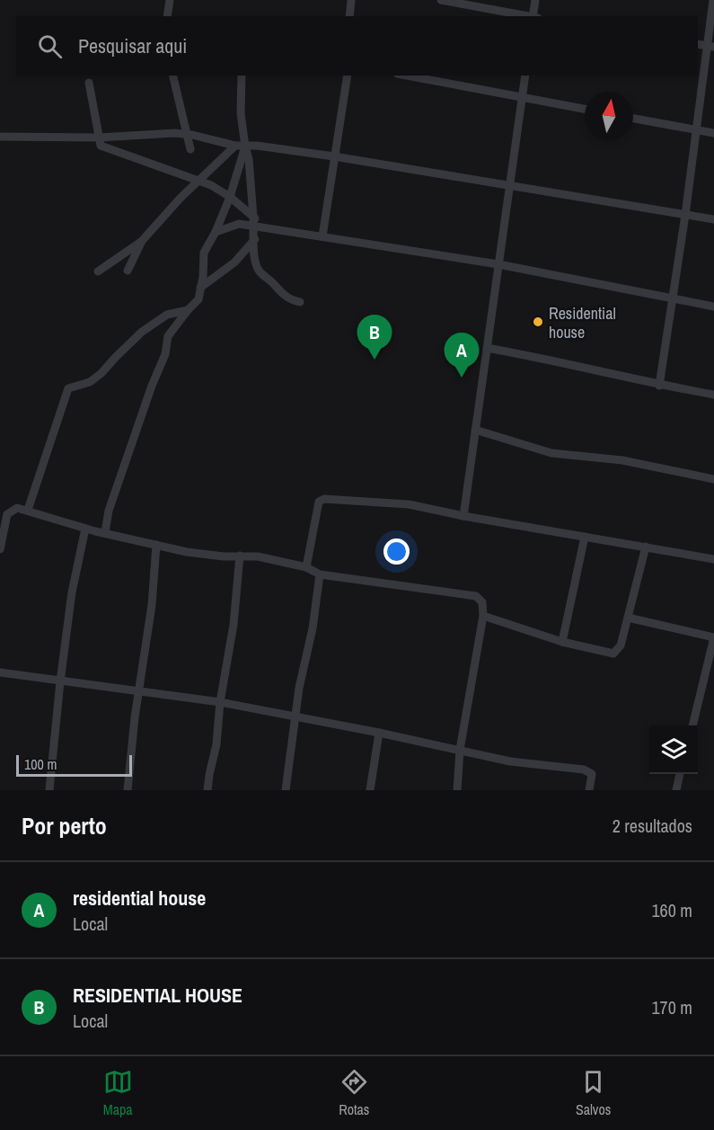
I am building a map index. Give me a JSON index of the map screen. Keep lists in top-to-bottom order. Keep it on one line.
{"places":["Residential house"],"scale_bar":"100 m","north":"top","page":{"search":"Pesquisar aqui","pins":["B","A"],"scale":"100 m","heading":["Por perto","2 resultados"],"list":[{"mark":"A","name":"residential house","note":"Local","value":"160 m"},{"mark":"B","name":"RESIDENTIAL HOUSE","note":"Local","value":"170 m"}],"nav":["Mapa","Rotas","Salvos"]}}
